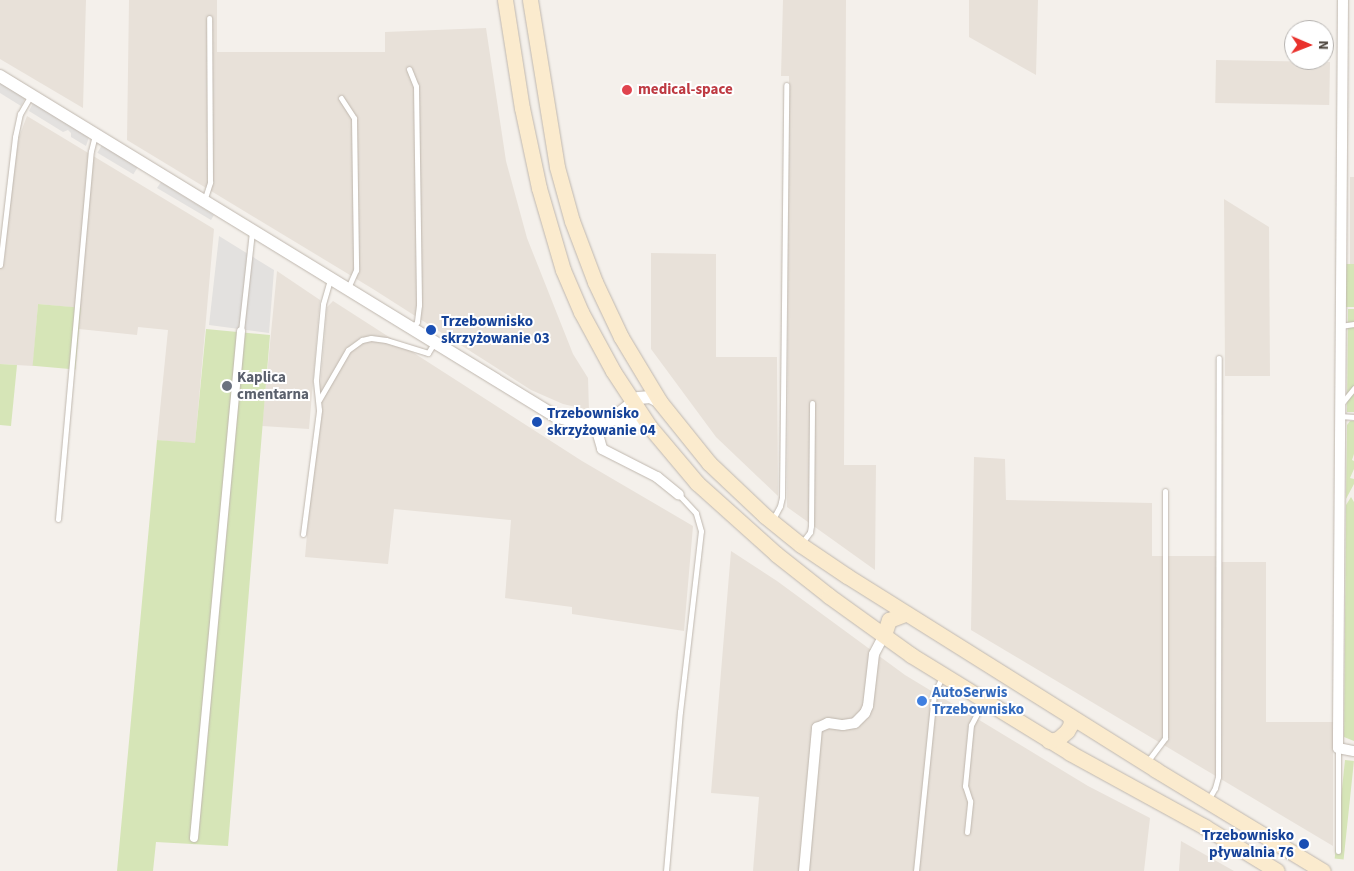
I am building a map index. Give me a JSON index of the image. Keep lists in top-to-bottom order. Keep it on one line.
{"places":["medical-space","Trzebownisko skrzyżowanie 03","Kaplica cmentarna","Trzebownisko skrzyżowanie 04","AutoSerwis Trzebownisko","Trzebownisko pływalnia 76"],"north":"right"}
